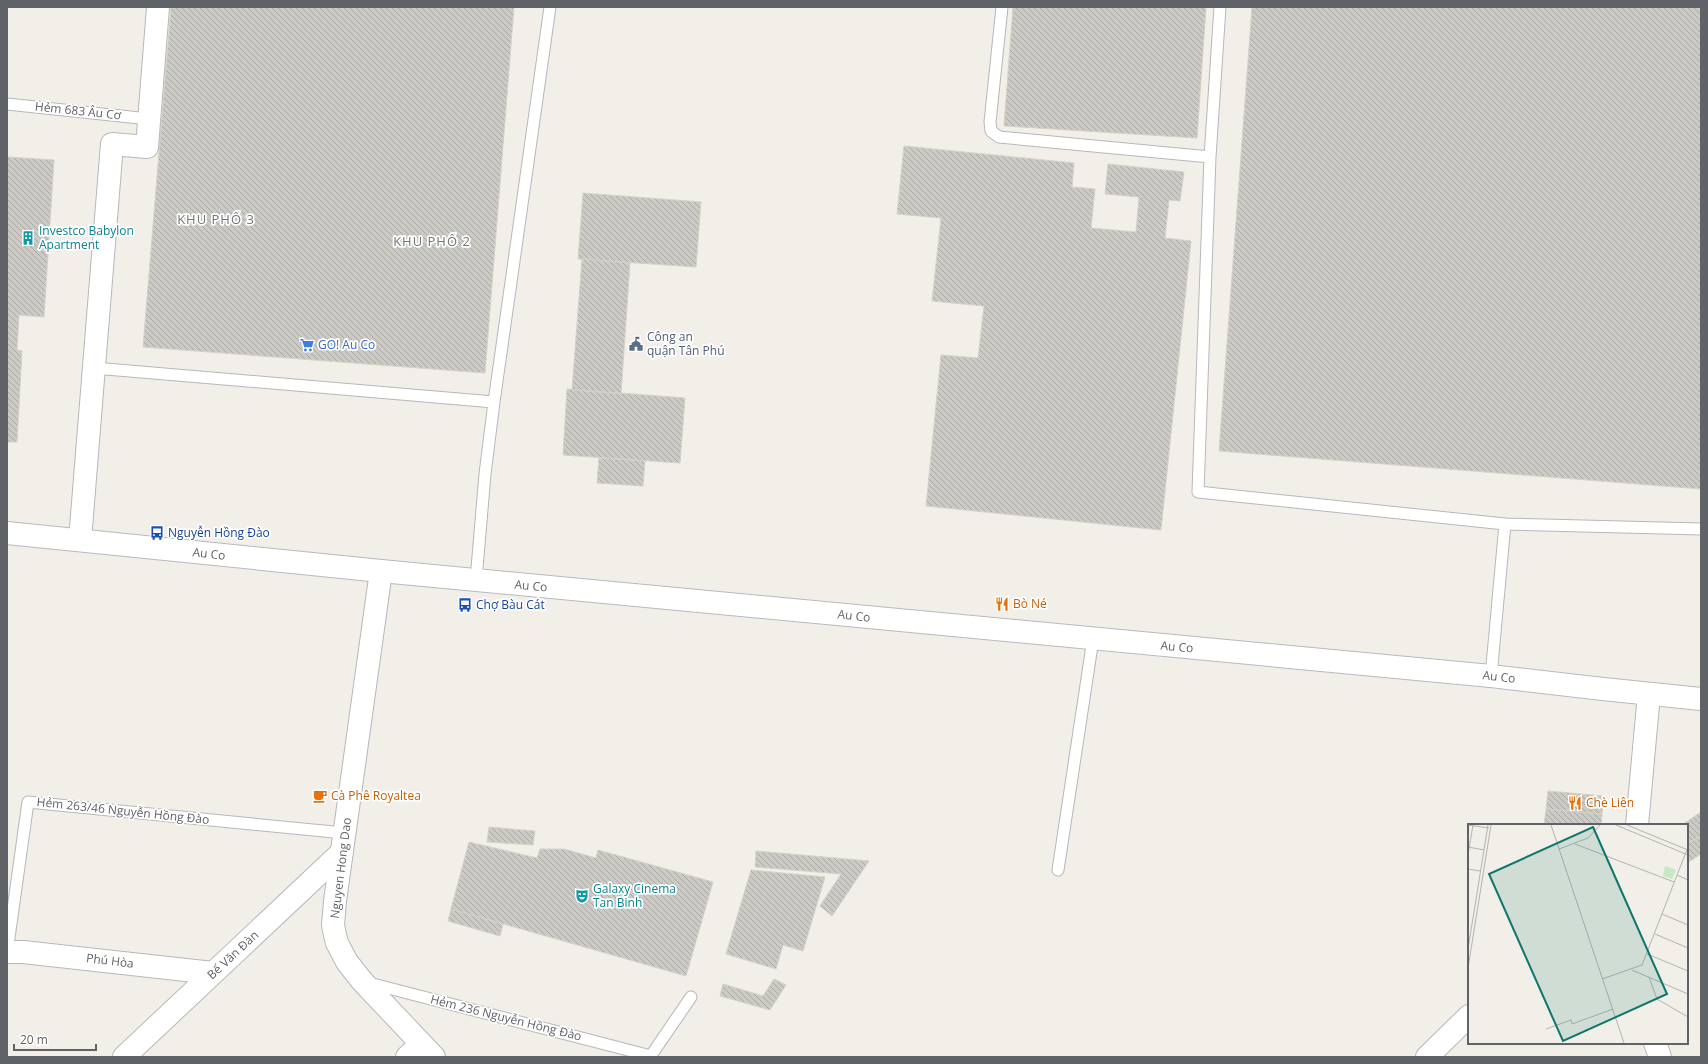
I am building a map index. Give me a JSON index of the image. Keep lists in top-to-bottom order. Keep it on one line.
{"streets":{"street":["Au Co","Nguyen Hong Dao","Bế Văn Đàn","Phú Hòa"],"lane":["Hẻm 683 Âu Cơ","Hẻm 263/46 Nguyễn Hồng Đào","Hẻm 236 Nguyễn Hồng Đào"]},"crossings":[["Au Co","Nguyen Hong Dao"],["Hẻm 263/46 Nguyễn Hồng Đào","Nguyen Hong Dao"],["Hẻm 263/46 Nguyễn Hồng Đào","Bế Văn Đàn"],["Hẻm 263/46 Nguyễn Hồng Đào","Phú Hòa"],["Nguyen Hong Dao","Bế Văn Đàn"],["Nguyen Hong Dao","Hẻm 236 Nguyễn Hồng Đào"],["Bế Văn Đàn","Phú Hòa"]],"districts":["KHU PHỐ 3","KHU PHỐ 2"],"places":{"building":["Investco Babylon Apartment"],"public building":["Công an quận Tân Phú"],"supermarket":["GO! Au Co"],"bus stop":["Nguyễn Hồng Đào","Chợ Bàu Cát"],"restaurant":["Bò Né","Chè Liên"],"cafe":["Cà Phê Royaltea"],"theatre":["Galaxy Cinema Tan Binh"]},"scale_bar":"20 m"}
